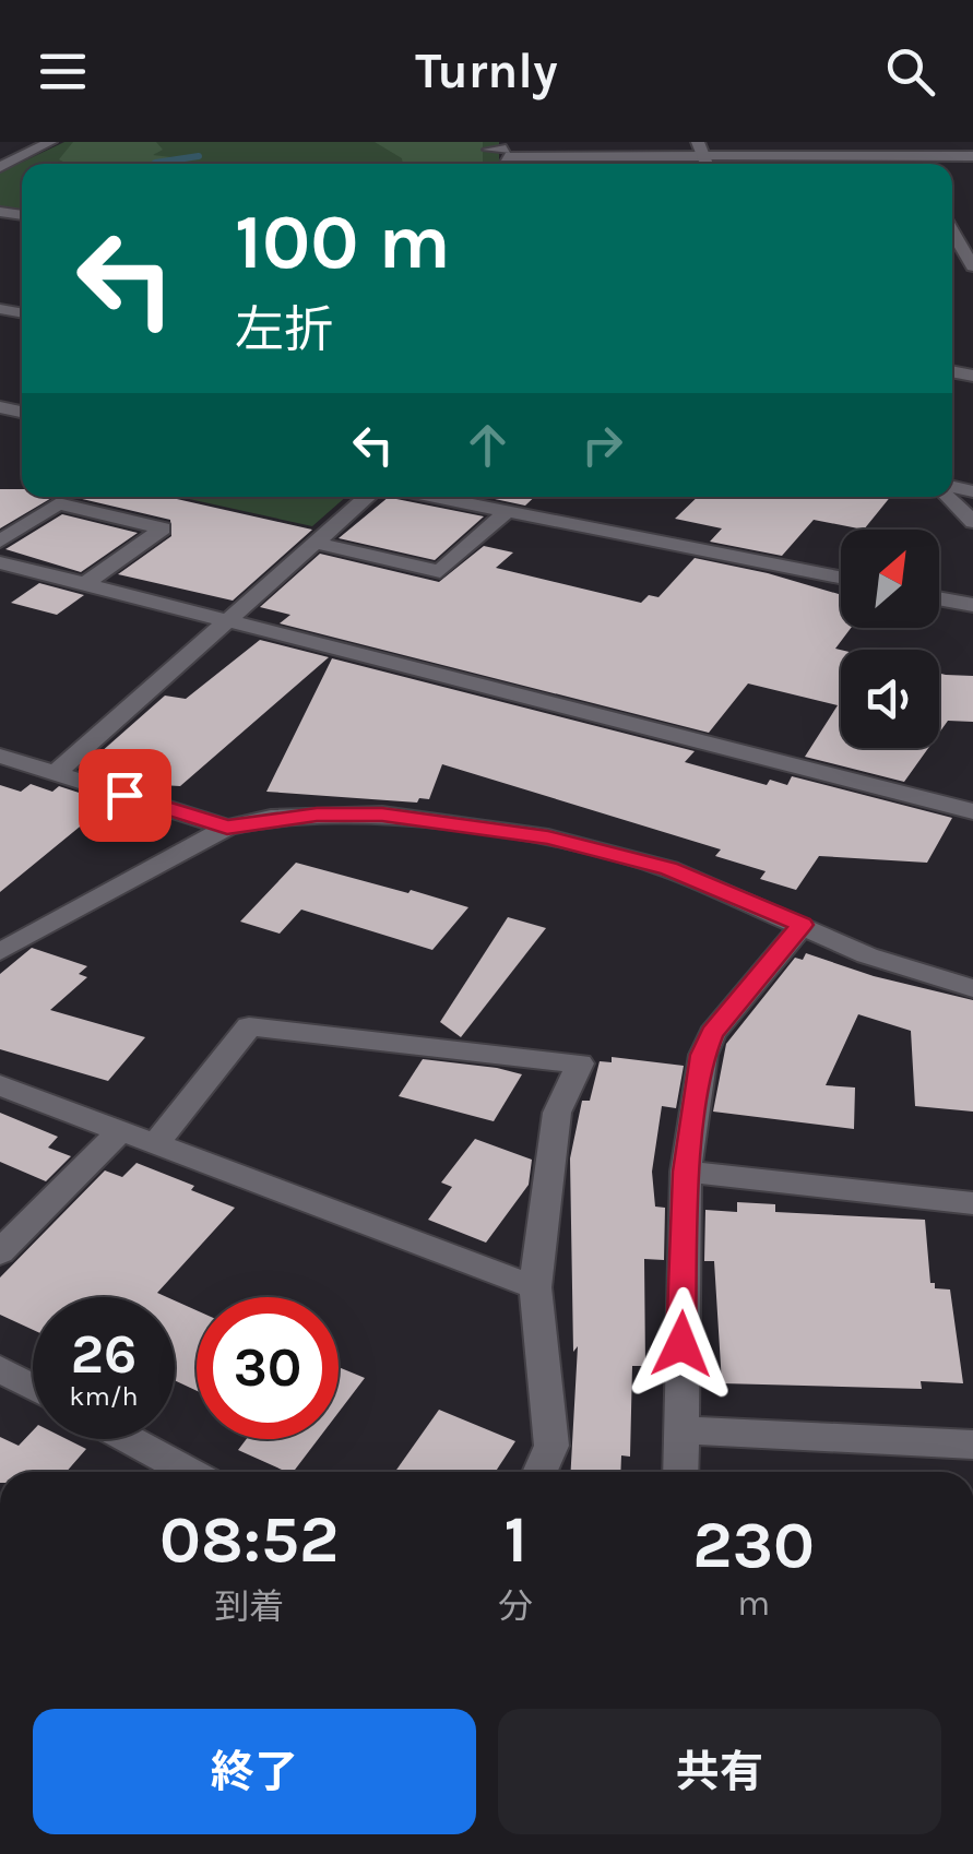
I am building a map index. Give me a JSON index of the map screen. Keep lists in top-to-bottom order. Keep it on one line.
{"north":"top right","page":{"header":"Turnly","turn":["100 m","左折"],"speed":"26 km/h","limit":"30","eta":["08:52","到着","1","分","230","m"],"buttons":["終了","共有"]}}
